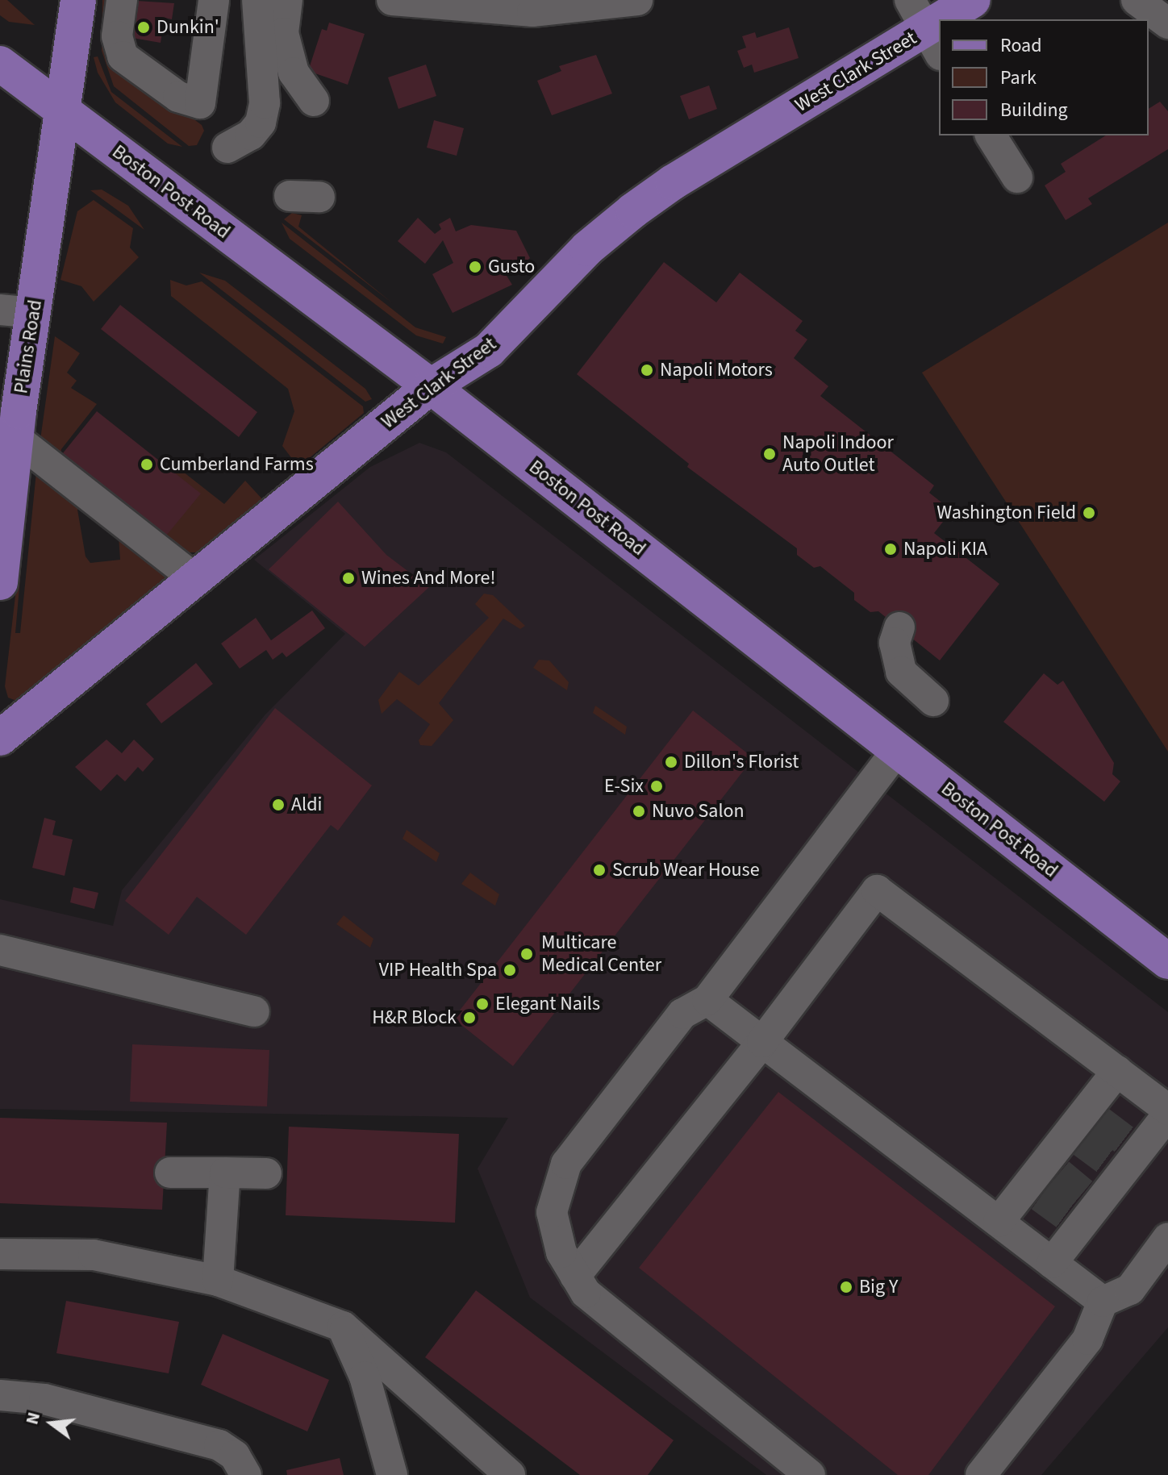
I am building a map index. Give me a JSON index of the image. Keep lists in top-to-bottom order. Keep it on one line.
{"streets":{"main road":["West Clark Street","Boston Post Road","Plains Road"]},"crossings":[["West Clark Street","Boston Post Road"],["Boston Post Road","Plains Road"]],"places":["Dunkin'","Gusto","Napoli Motors","Napoli Indoor Auto Outlet","Cumberland Farms","Washington Field","Napoli KIA","Wines And More!","Dillon's Florist","E-Six","Aldi","Nuvo Salon","Scrub Wear House","Multicare Medical Center","VIP Health Spa","Elegant Nails","H&R Block","Big Y"],"legend":["Road","Park","Building"],"north":"left"}
